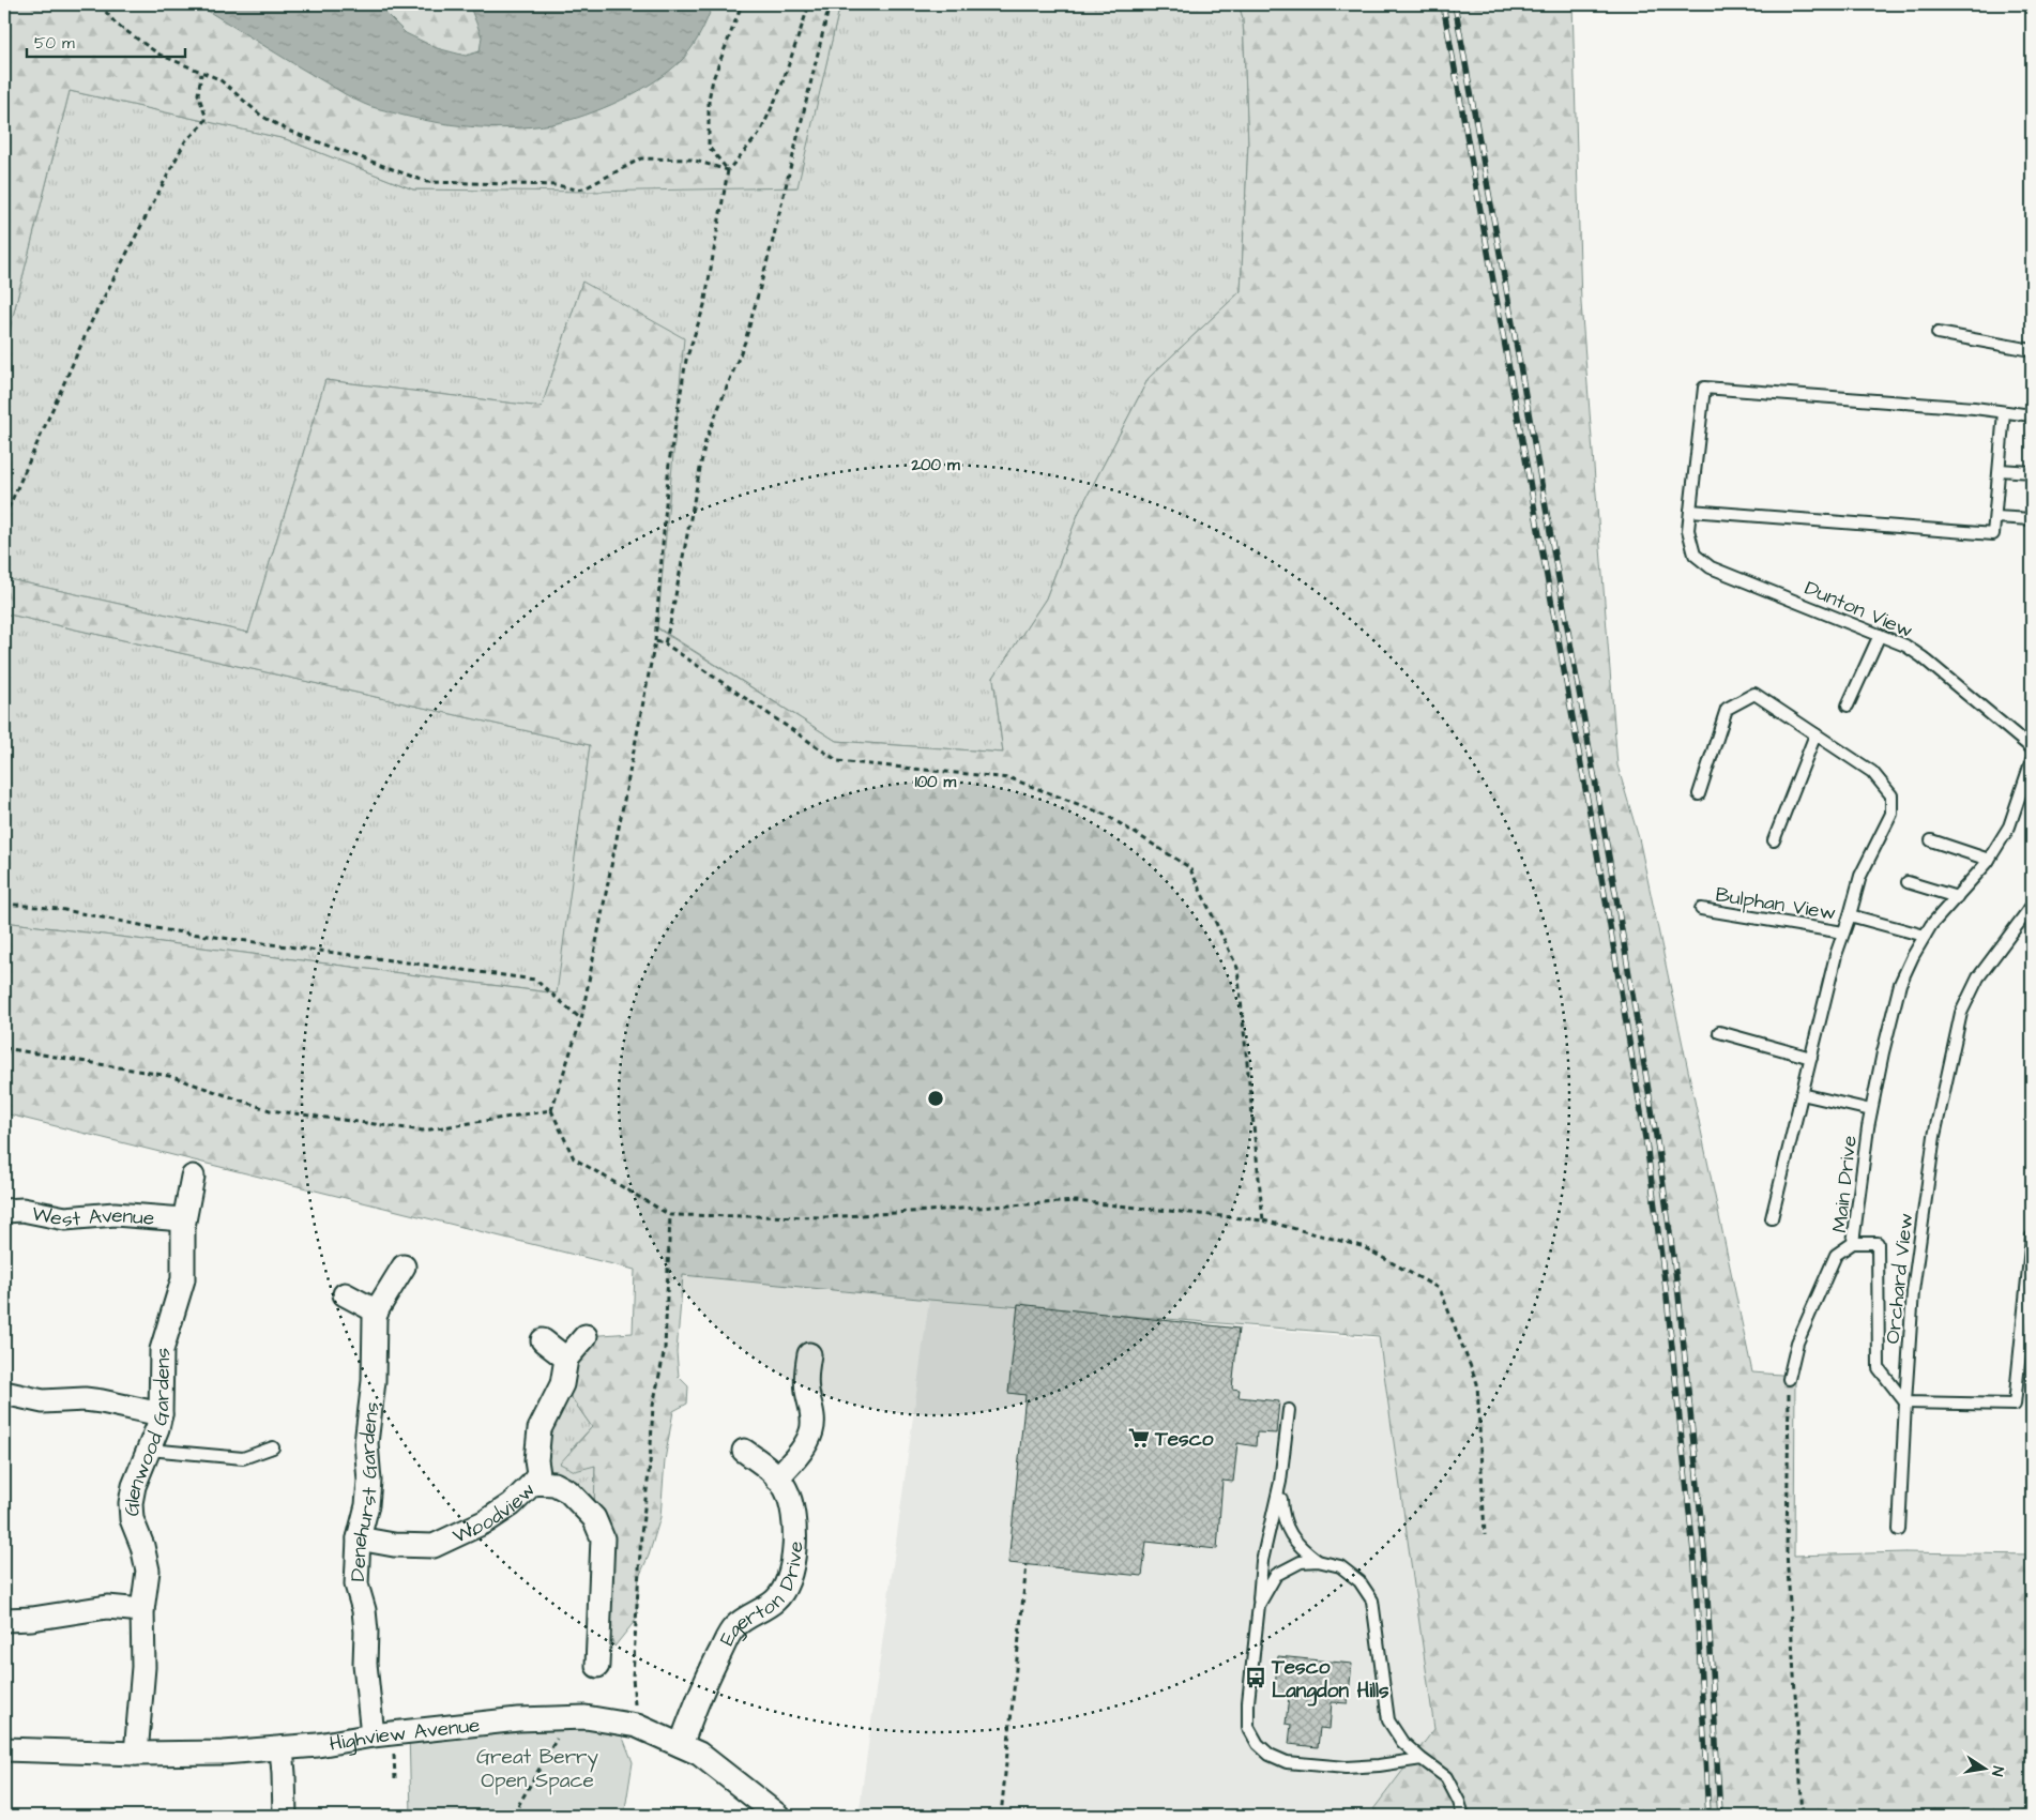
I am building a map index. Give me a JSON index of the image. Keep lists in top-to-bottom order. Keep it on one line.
{"streets":{"street":["West Avenue","Glenwood Gardens","Denehurst Gardens","Woodview","Egerton Drive","Highview Avenue"],"lane":["Dunton View","Bulphan View","Main Drive","Orchard View"]},"crossings":[["Main Drive","Orchard View"],["West Avenue","Glenwood Gardens"],["Glenwood Gardens","Highview Avenue"],["Denehurst Gardens","Woodview"],["Denehurst Gardens","Highview Avenue"],["Egerton Drive","Highview Avenue"]],"parks":["Great Berry Open Space"],"places":{"supermarket":["Tesco"],"bus stop":["Tesco Langdon Hills"]},"scale_bar":"50 m","north":"right","rings":["200 m","100 m"]}
